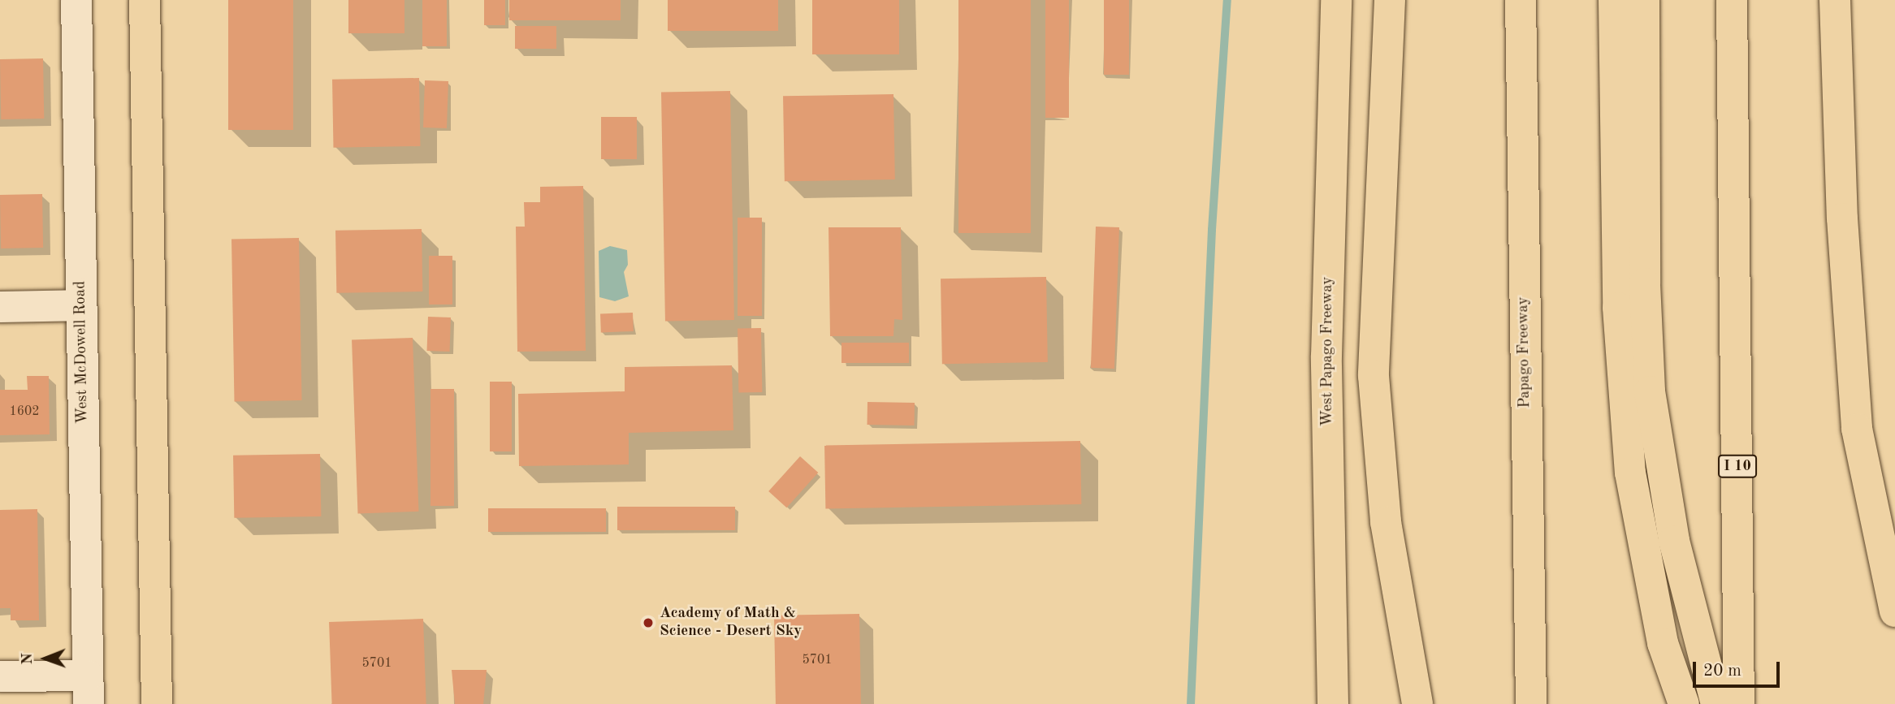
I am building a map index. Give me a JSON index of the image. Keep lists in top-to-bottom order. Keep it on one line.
{"streets":{"main road":["West Papago Freeway","Papago Freeway","I 10"],"street":["West McDowell Road"]},"places":["Academy of Math & Science - Desert Sky"],"house_numbers":["1602","5701","5701"],"scale_bar":"20 m","north":"left"}
